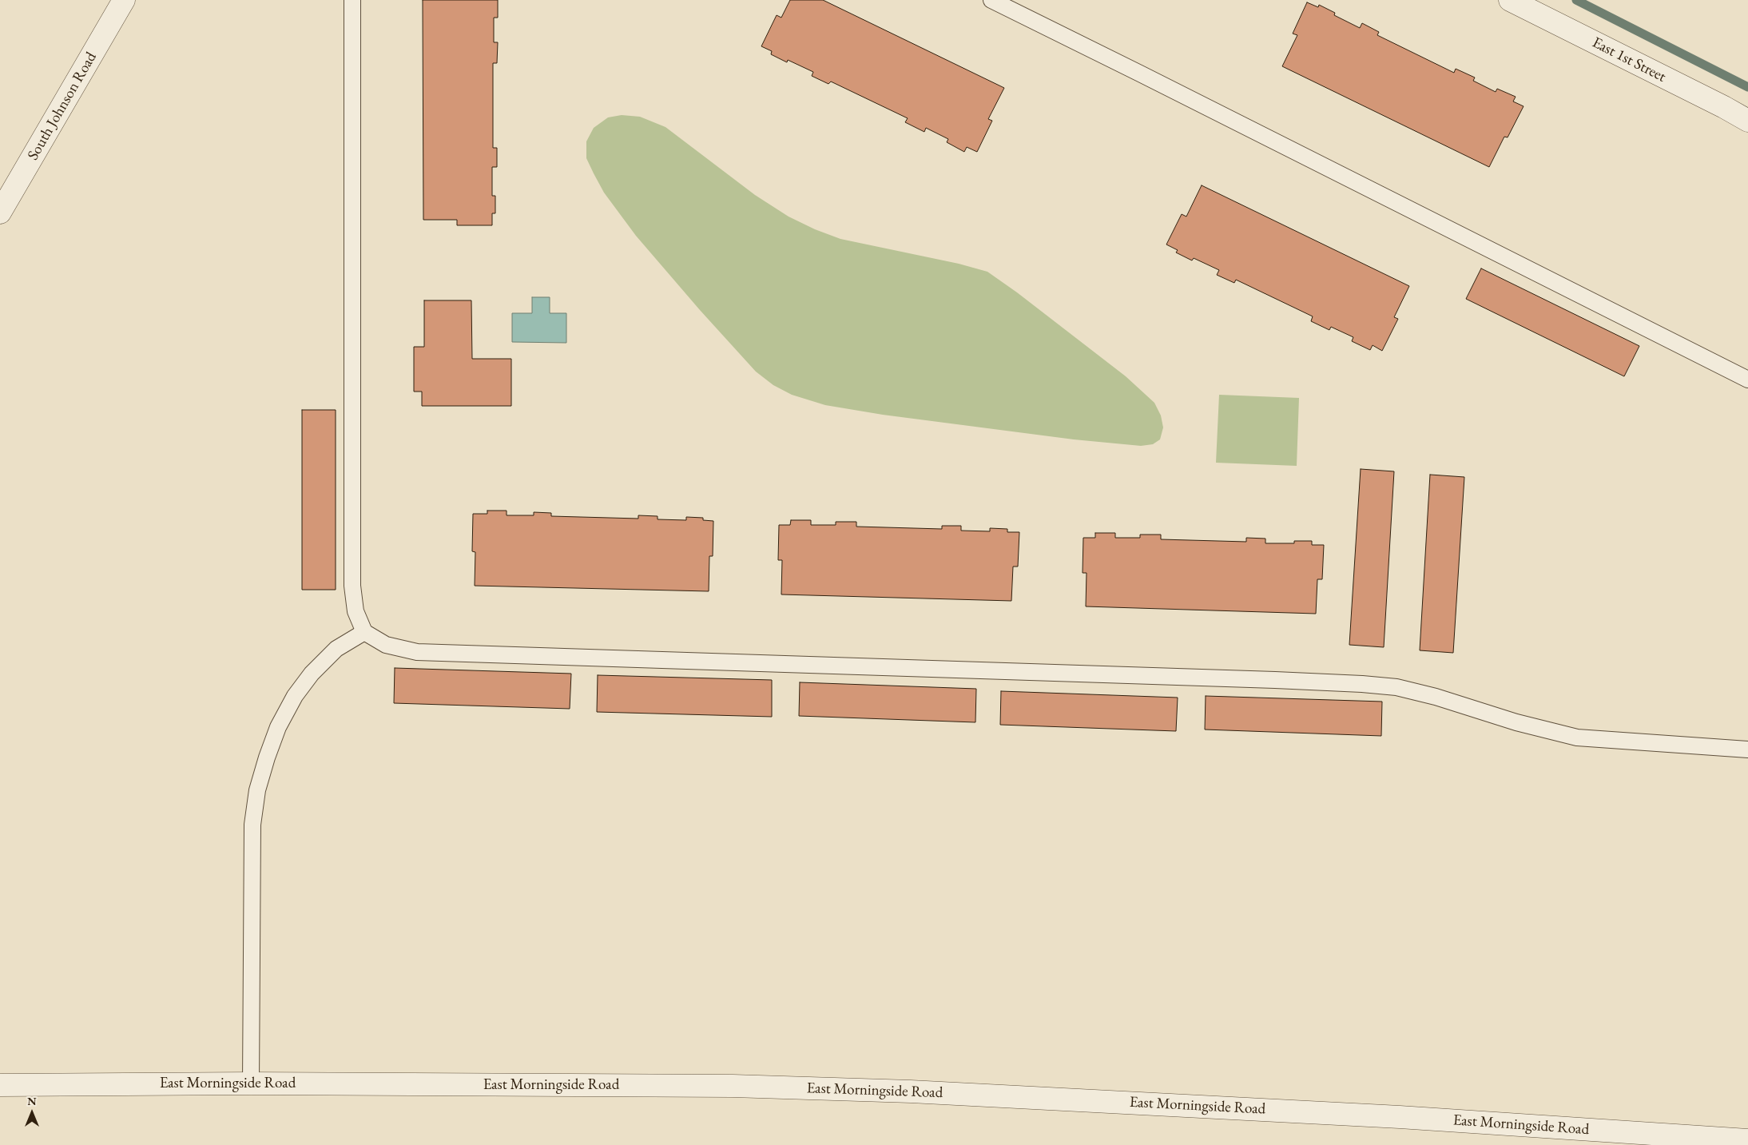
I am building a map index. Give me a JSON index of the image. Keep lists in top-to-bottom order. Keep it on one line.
{"streets":{"street":["East 1st Street","South Johnson Road","East Morningside Road"]},"north":"top"}
